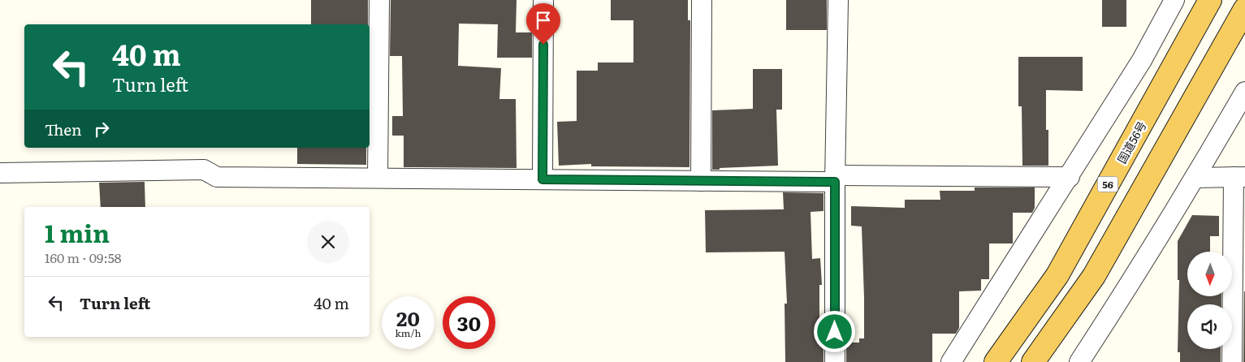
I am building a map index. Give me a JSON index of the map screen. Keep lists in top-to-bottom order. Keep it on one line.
{"streets":{"highway":["国道56号","56"]},"north":"bottom","page":{"turn":["40 m","Turn left"],"then":"Then","heading":["1 min","160 m · 09:58"],"list":[{"name":"Turn left","value":"40 m"}],"speed":"20 km/h","limit":"30"}}
